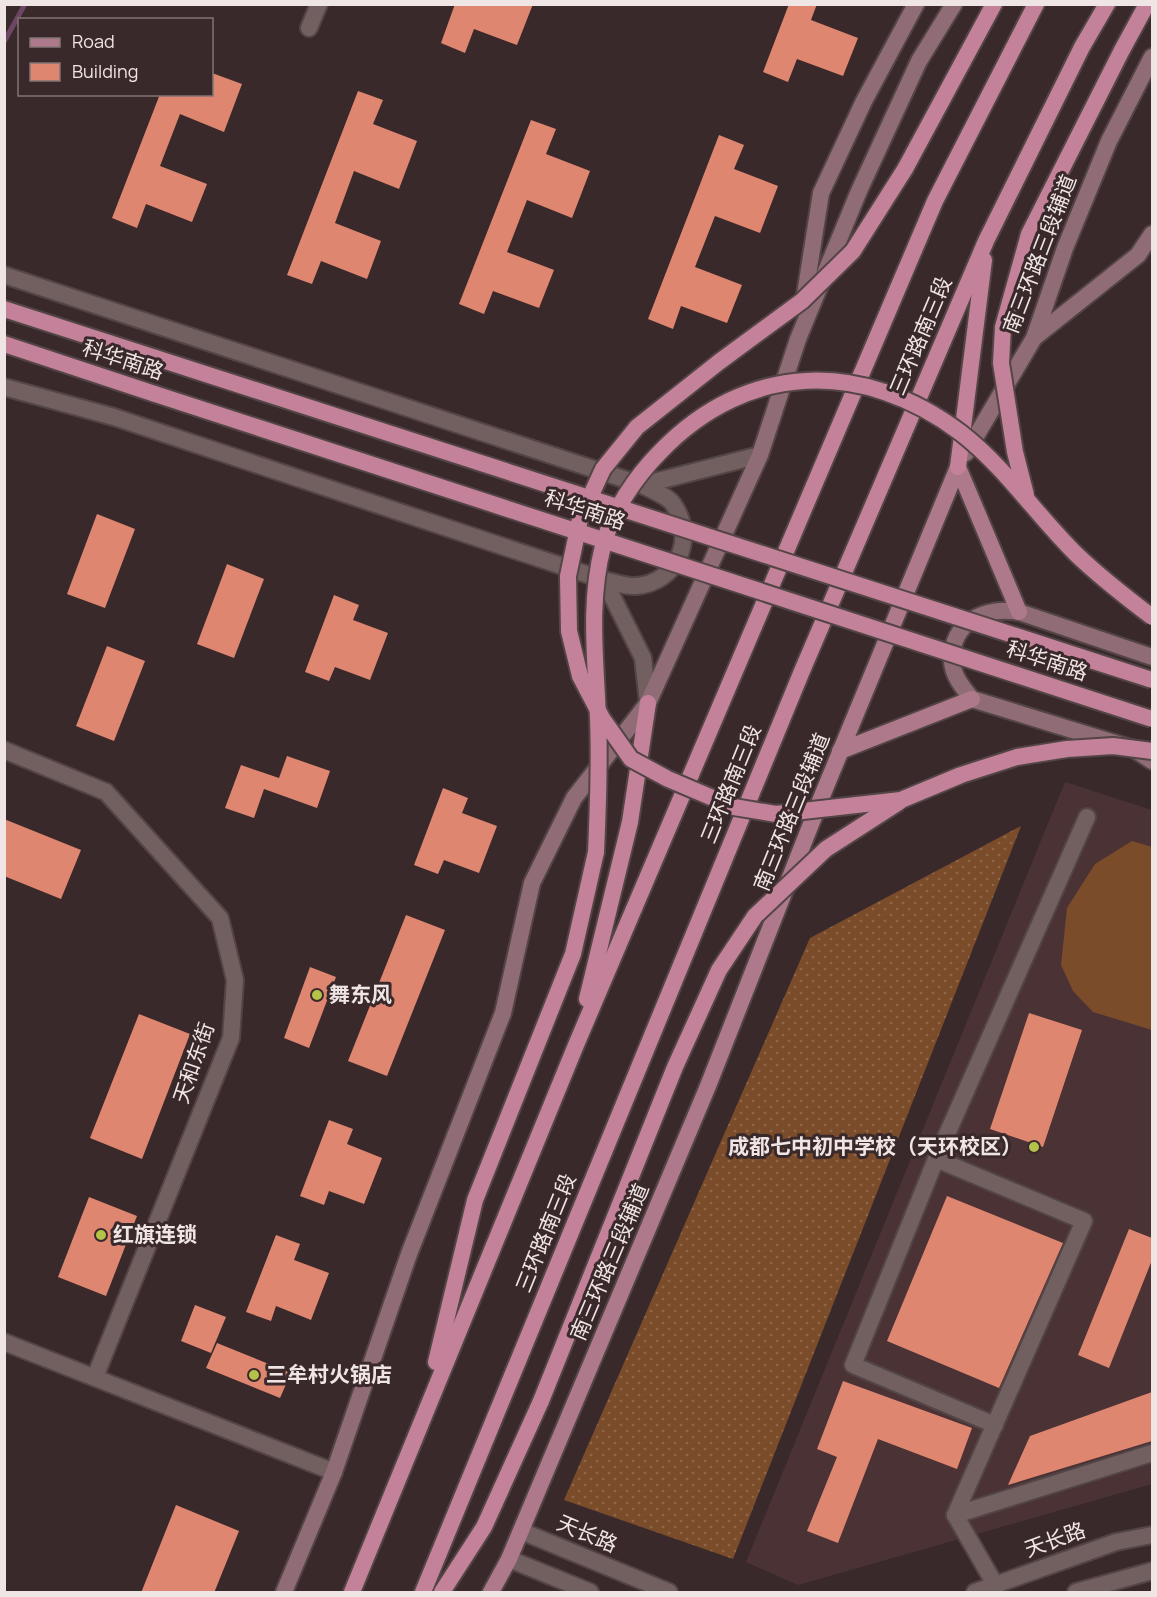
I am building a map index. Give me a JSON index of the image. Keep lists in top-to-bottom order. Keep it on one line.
{"streets":{"highway":["三环路南三段","科华南路"],"main road":["南三环路三段辅道"],"street":["天和东街","天长路"]},"crossings":[["南三环路三段辅道","天长路"]],"places":["舞东风","成都七中初中学校（天环校区）","红旗连锁","三牟村火锅店"],"legend":["Road","Building"]}
